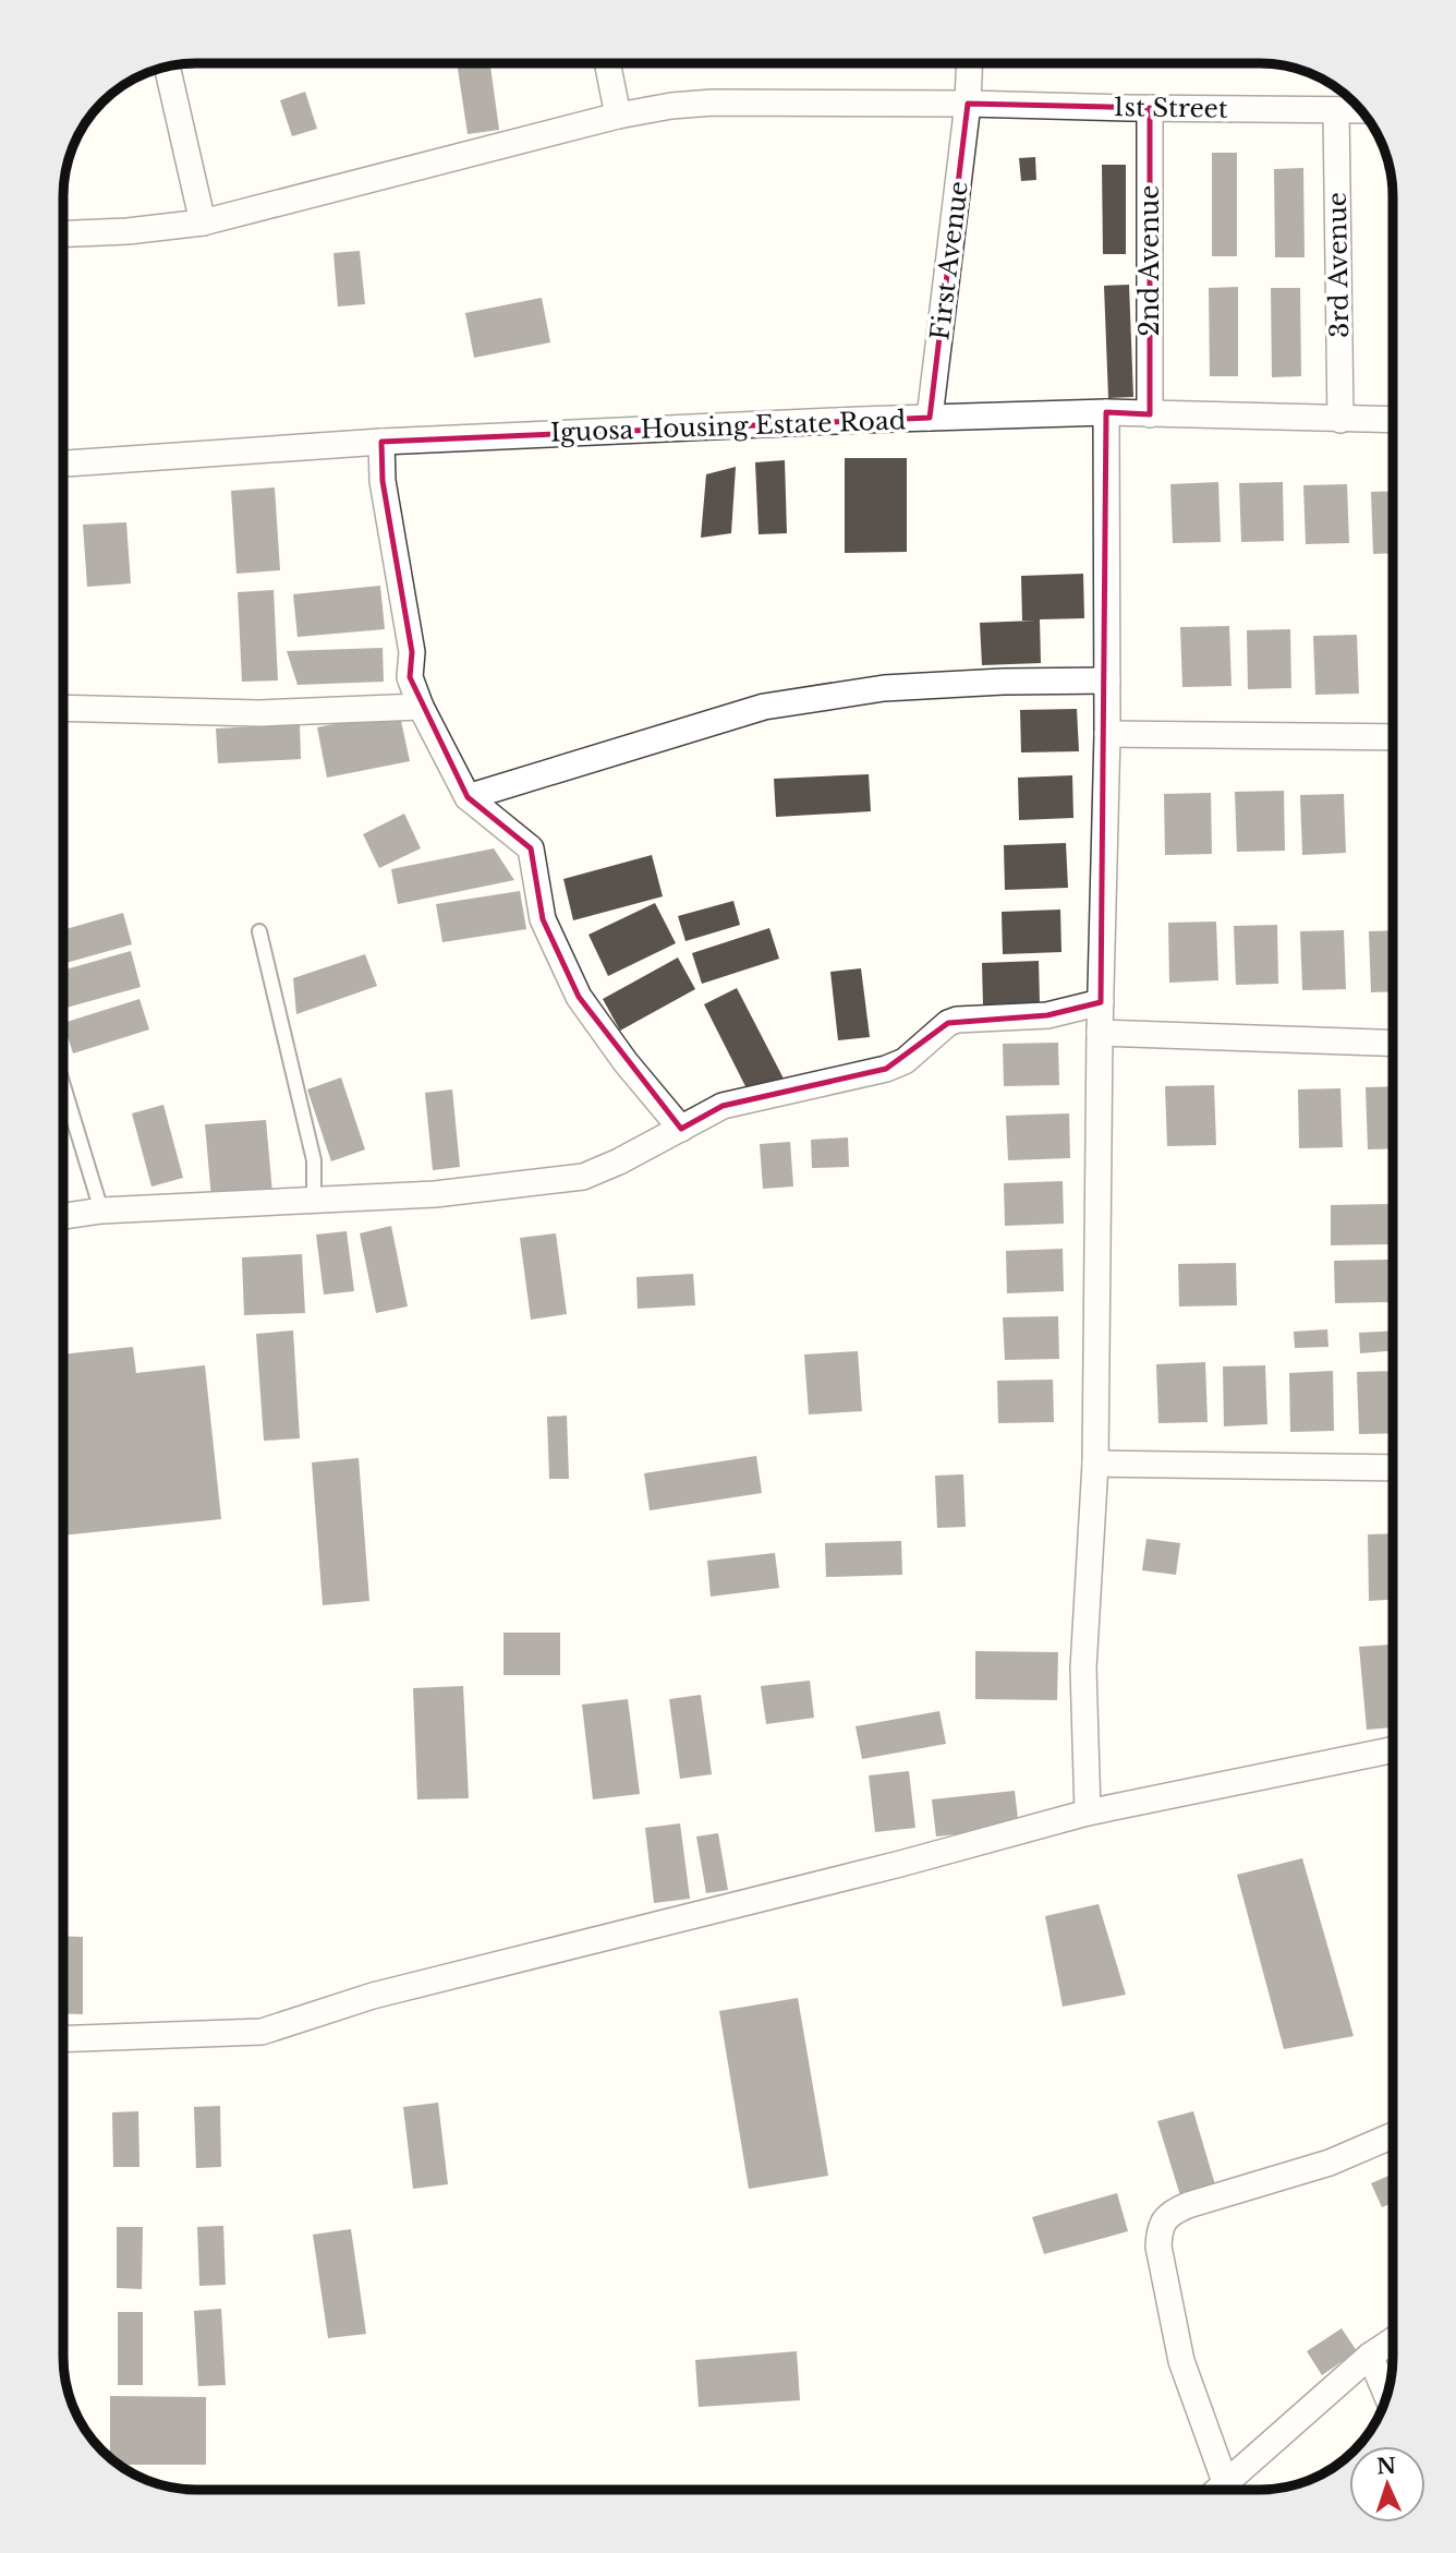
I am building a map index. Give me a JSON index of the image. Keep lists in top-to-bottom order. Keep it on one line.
{"streets":{"street":["1st Street","First Avenue","2nd Avenue","3rd Avenue","Iguosa Housing Estate Road"]},"crossings":[["1st Street","First Avenue"],["1st Street","2nd Avenue"],["1st Street","3rd Avenue"],["First Avenue","Iguosa Housing Estate Road"],["2nd Avenue","Iguosa Housing Estate Road"],["3rd Avenue","Iguosa Housing Estate Road"]],"north":"top"}
